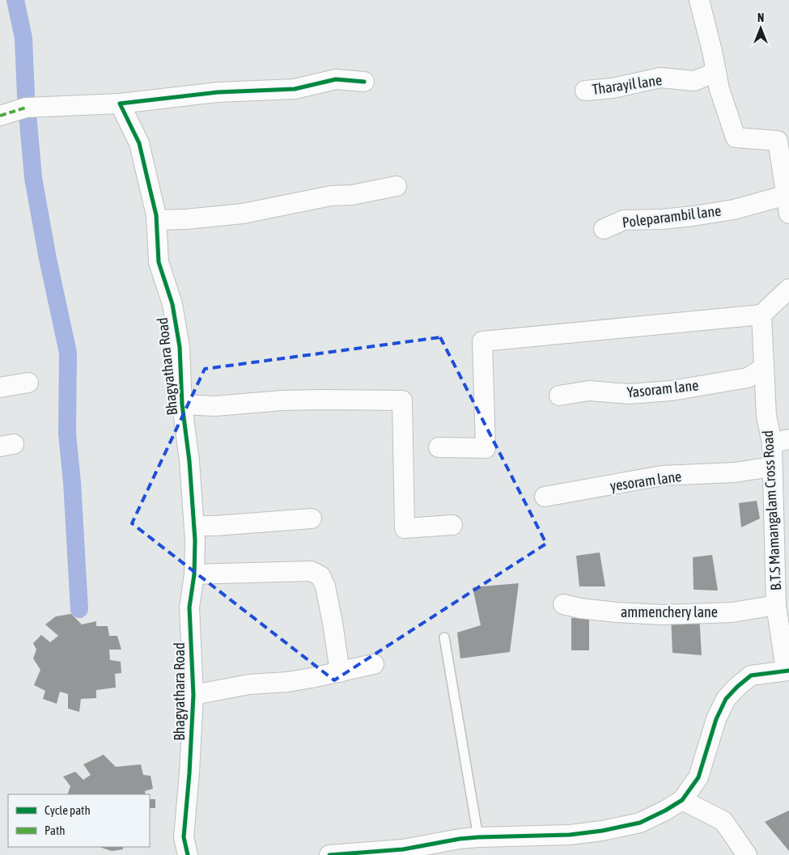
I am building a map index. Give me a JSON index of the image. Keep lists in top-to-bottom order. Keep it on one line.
{"streets":{"street":["Tharayil lane","Poleparambil lane","Bhagyathara Road","Yasoram lane","yesoram lane","B.T.S Mamangalam Cross Road","ammenchery lane"]},"crossings":[["Yasoram lane","B.T.S Mamangalam Cross Road"],["yesoram lane","B.T.S Mamangalam Cross Road"],["B.T.S Mamangalam Cross Road","ammenchery lane"]],"legend":["Cycle path","Path"],"north":"top"}
